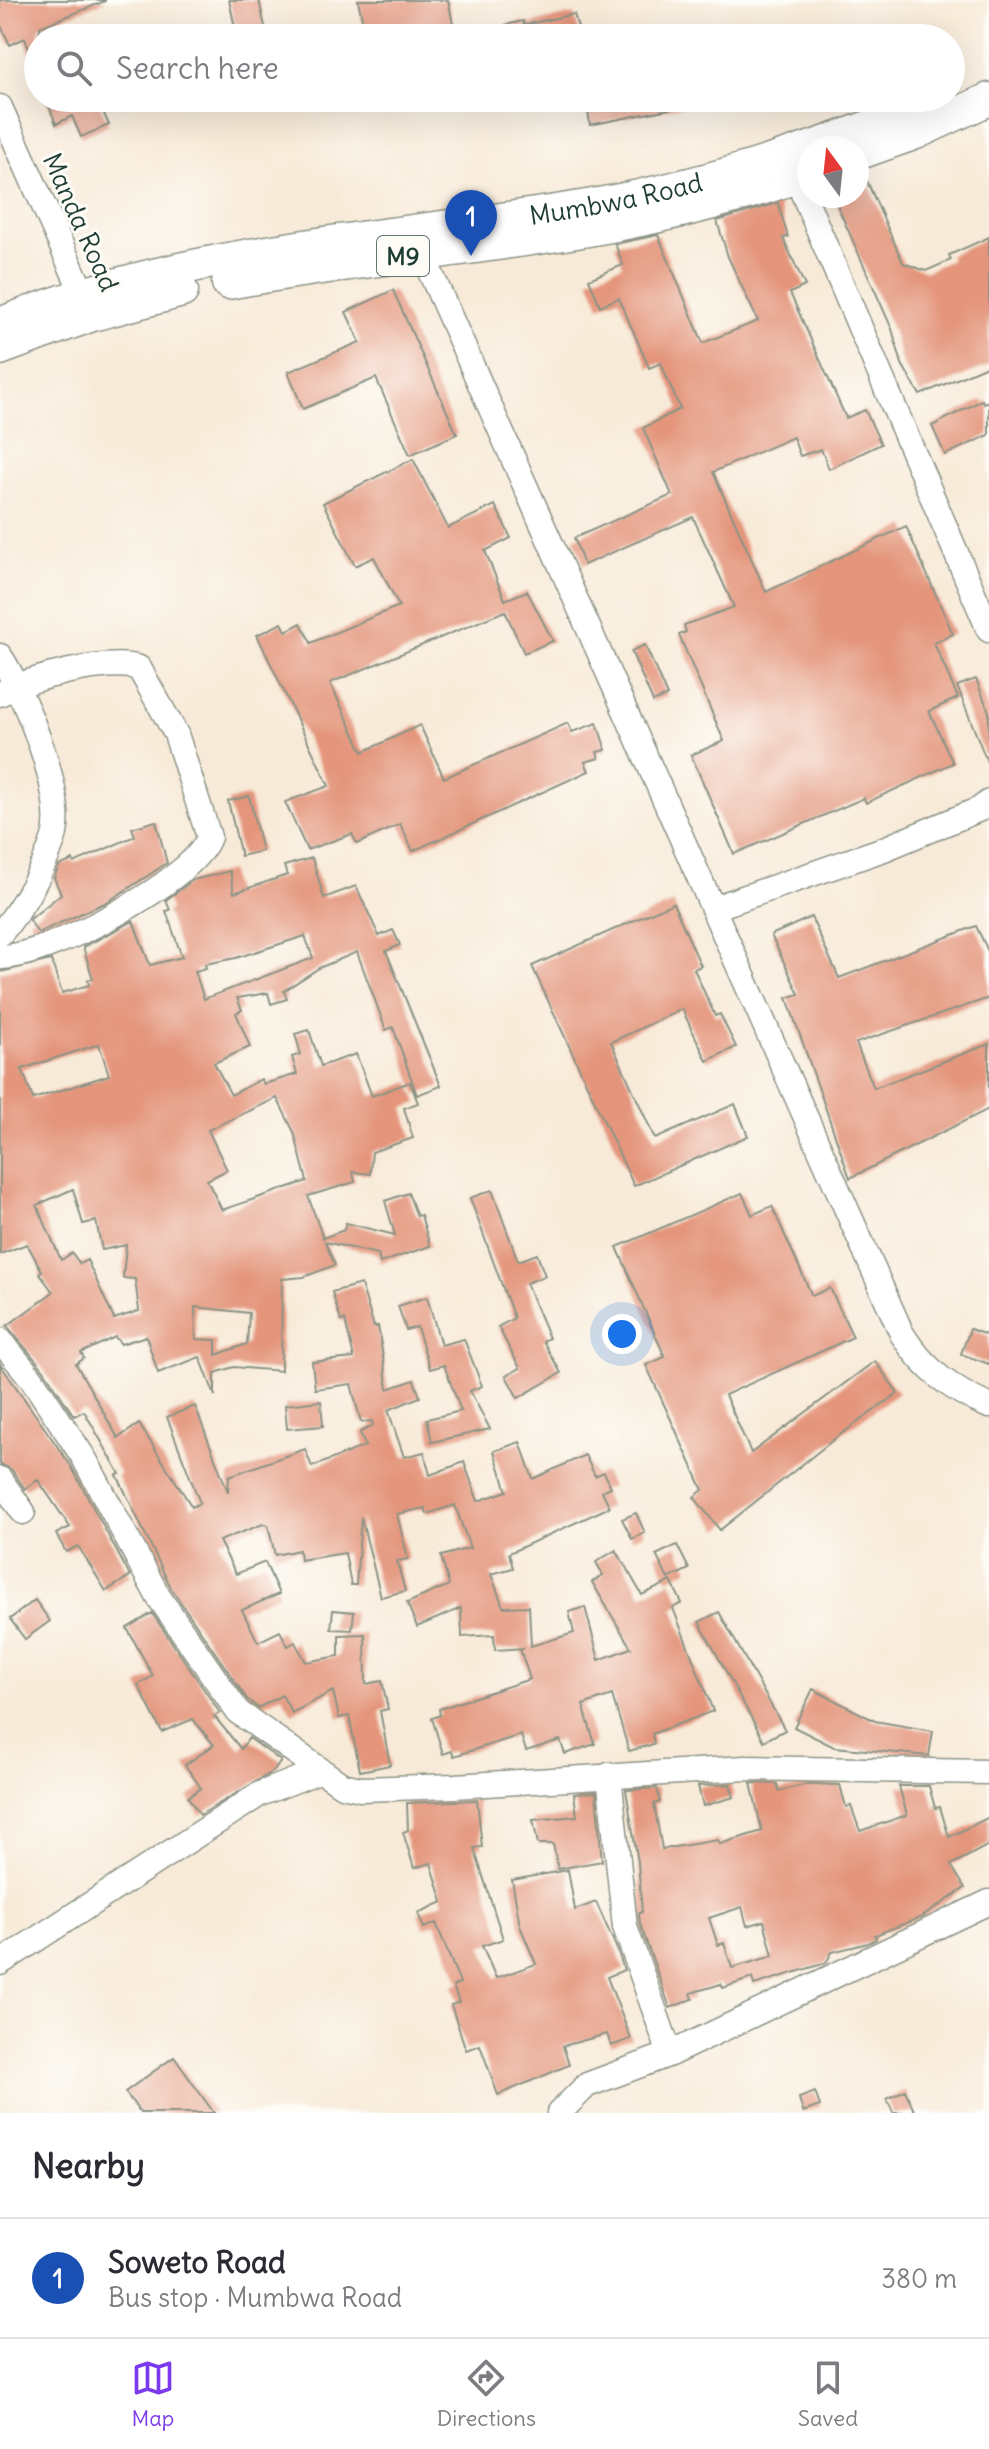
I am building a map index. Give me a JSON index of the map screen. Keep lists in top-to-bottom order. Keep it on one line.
{"streets":{"main road":["Mumbwa Road","M9"],"street":["Manda Road"]},"crossings":[["Mumbwa Road","Manda Road"]],"north":"top","page":{"search":"Search here","pins":"1","heading":"Nearby","list":[{"mark":"1","name":"Soweto Road","note":"Bus stop · Mumbwa Road","value":"380 m"}],"nav":["Map","Directions","Saved"]}}
